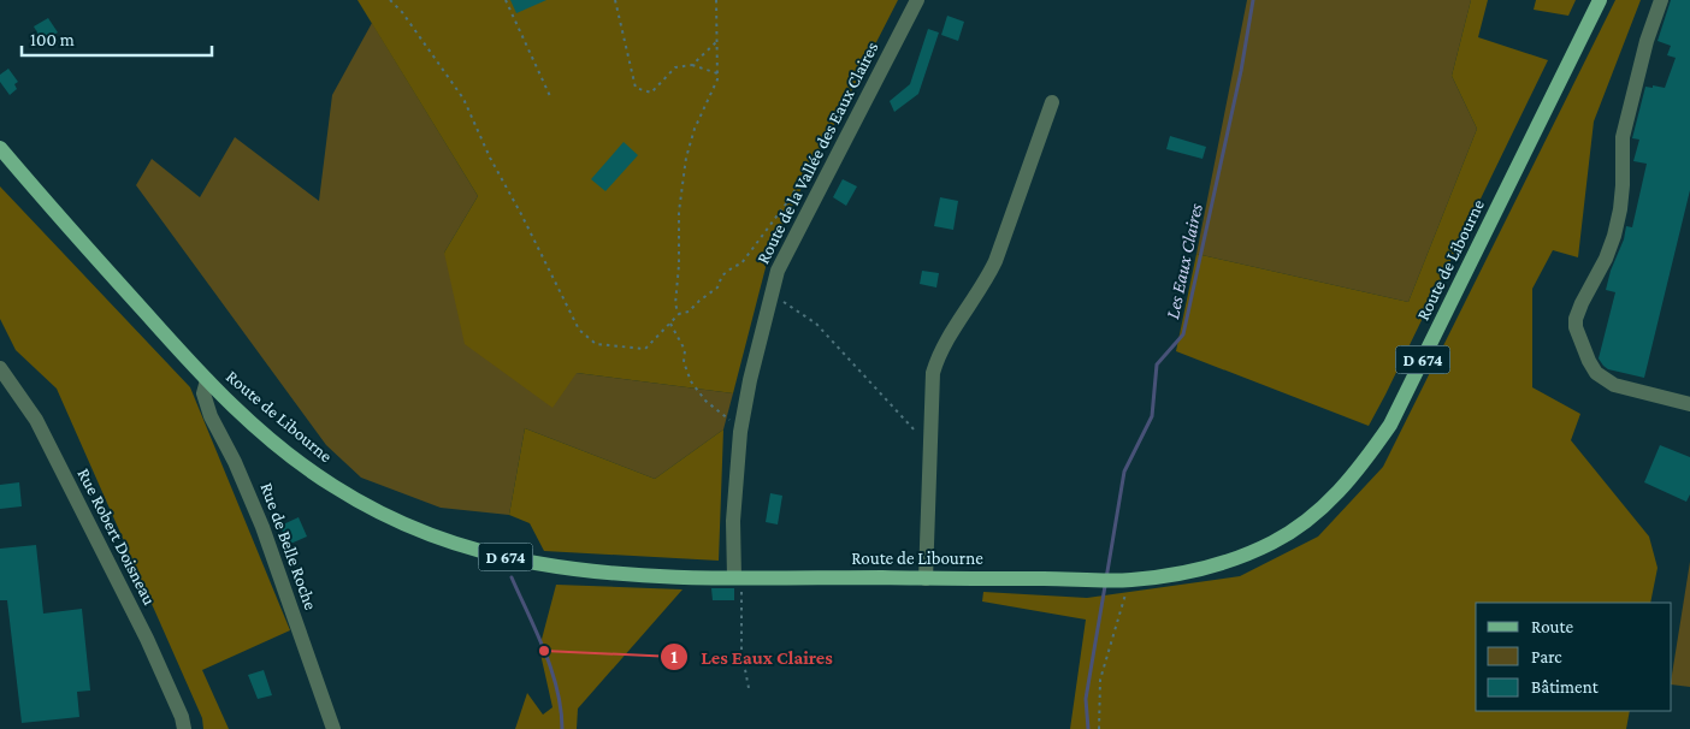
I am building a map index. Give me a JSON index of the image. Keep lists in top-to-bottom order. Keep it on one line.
{"streets":{"main road":["Route de Libourne","D 674"],"street":["Route de la Vallée des Eaux Claires","Rue Robert Doisneau","Rue de Belle Roche"]},"crossings":[["Route de la Vallée des Eaux Claires","Route de Libourne"],["Route de Libourne","D 674"],["Route de Libourne","Rue de Belle Roche"]],"water":["Les Eaux Claires"],"places":["Les Eaux Claires"],"legend":["Route","Parc","Bâtiment"],"scale_bar":"100 m"}
